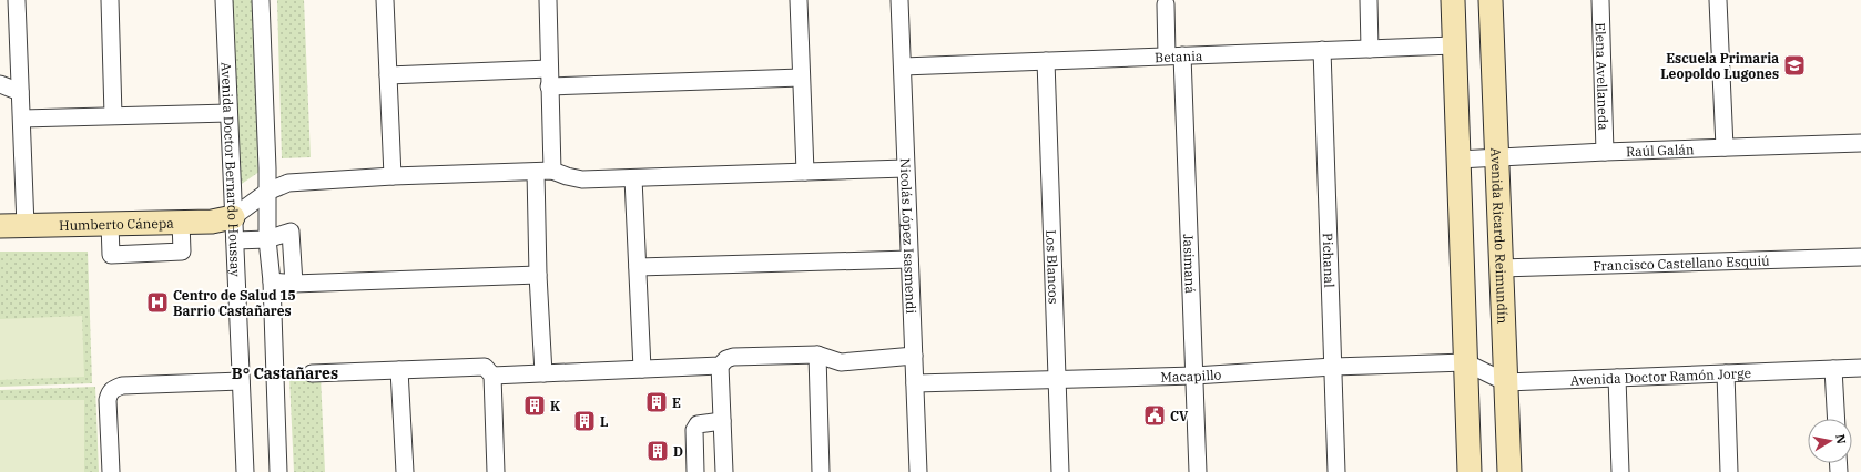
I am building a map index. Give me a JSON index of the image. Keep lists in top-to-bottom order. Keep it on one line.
{"streets":{"street":["Betania","Elena Avellaneda","Raúl Galán","Avenida Doctor Bernardo Houssay","Humberto Cánepa","Nicolás López Isasmendi","Avenida Ricardo Reimundín","Pichanal","Francisco Castellano Esquiú","Jasimaná","Los Blancos","Macapillo","Avenida Doctor Ramón Jorge"]},"crossings":[["Betania","Nicolás López Isasmendi"],["Betania","Pichanal"],["Betania","Jasimaná"],["Betania","Los Blancos"],["Elena Avellaneda","Raúl Galán"],["Raúl Galán","Avenida Ricardo Reimundín"],["Avenida Doctor Bernardo Houssay","Humberto Cánepa"],["Nicolás López Isasmendi","Macapillo"],["Avenida Ricardo Reimundín","Francisco Castellano Esquiú"],["Avenida Ricardo Reimundín","Avenida Doctor Ramón Jorge"],["Pichanal","Macapillo"],["Jasimaná","Macapillo"],["Los Blancos","Macapillo"]],"districts":["B° Castañares"],"places":{"school or university":["Escuela Primaria Leopoldo Lugones"],"hospital":["Centro de Salud 15 Barrio Castañares"],"building":["E","K","L","D"],"public building":["CV"]},"north":"right"}
